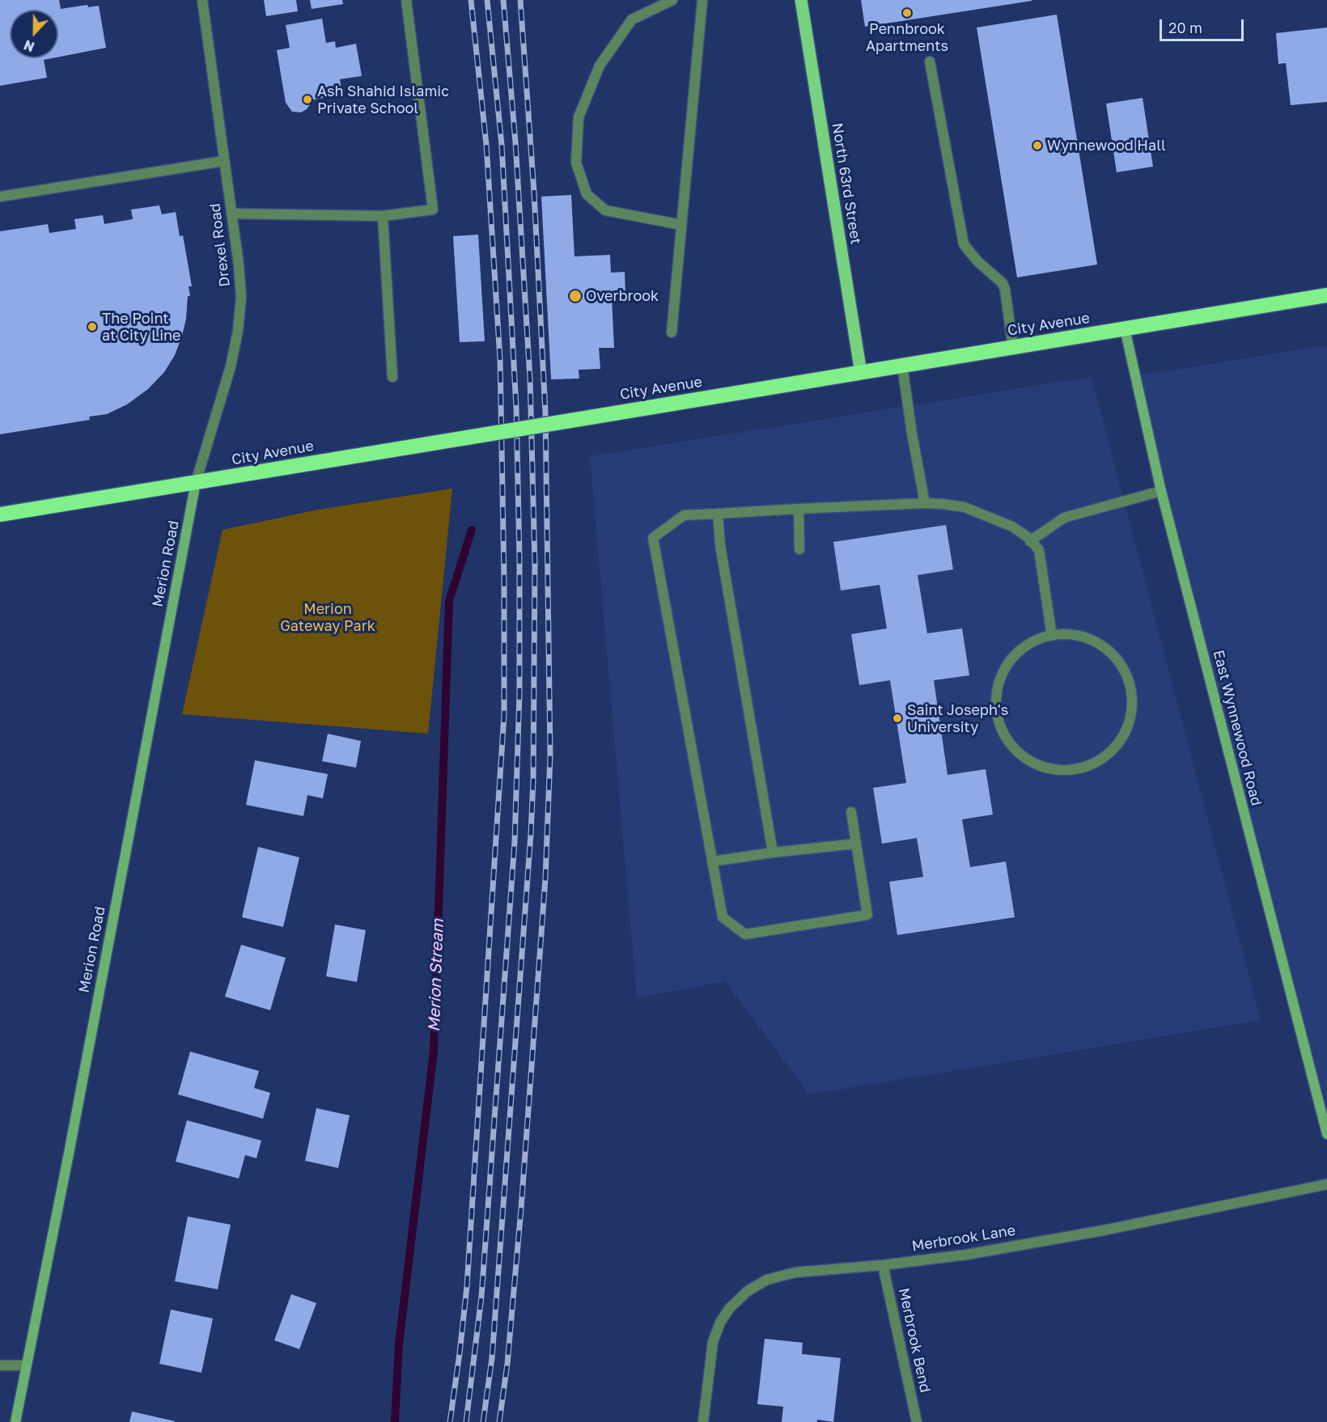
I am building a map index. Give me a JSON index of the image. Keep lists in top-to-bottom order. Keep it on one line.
{"streets":{"highway":["City Avenue"],"main road":["North 63rd Street"],"street":["Drexel Road","Merion Road","East Wynnewood Road","Merbrook Lane","Merbrook Bend"]},"crossings":[["North 63rd Street","City Avenue"],["Drexel Road","City Avenue"],["Drexel Road","Merion Road"],["City Avenue","Merion Road"],["City Avenue","East Wynnewood Road"],["Merbrook Lane","Merbrook Bend"]],"water":["Merion Stream"],"parks":["Merion Gateway Park"],"places":["Pennbrook Apartments","Ash Shahid Islamic Private School","Wynnewood Hall","Overbrook","The Point at City Line","Saint Joseph's University"],"scale_bar":"20 m","north":"bottom"}
